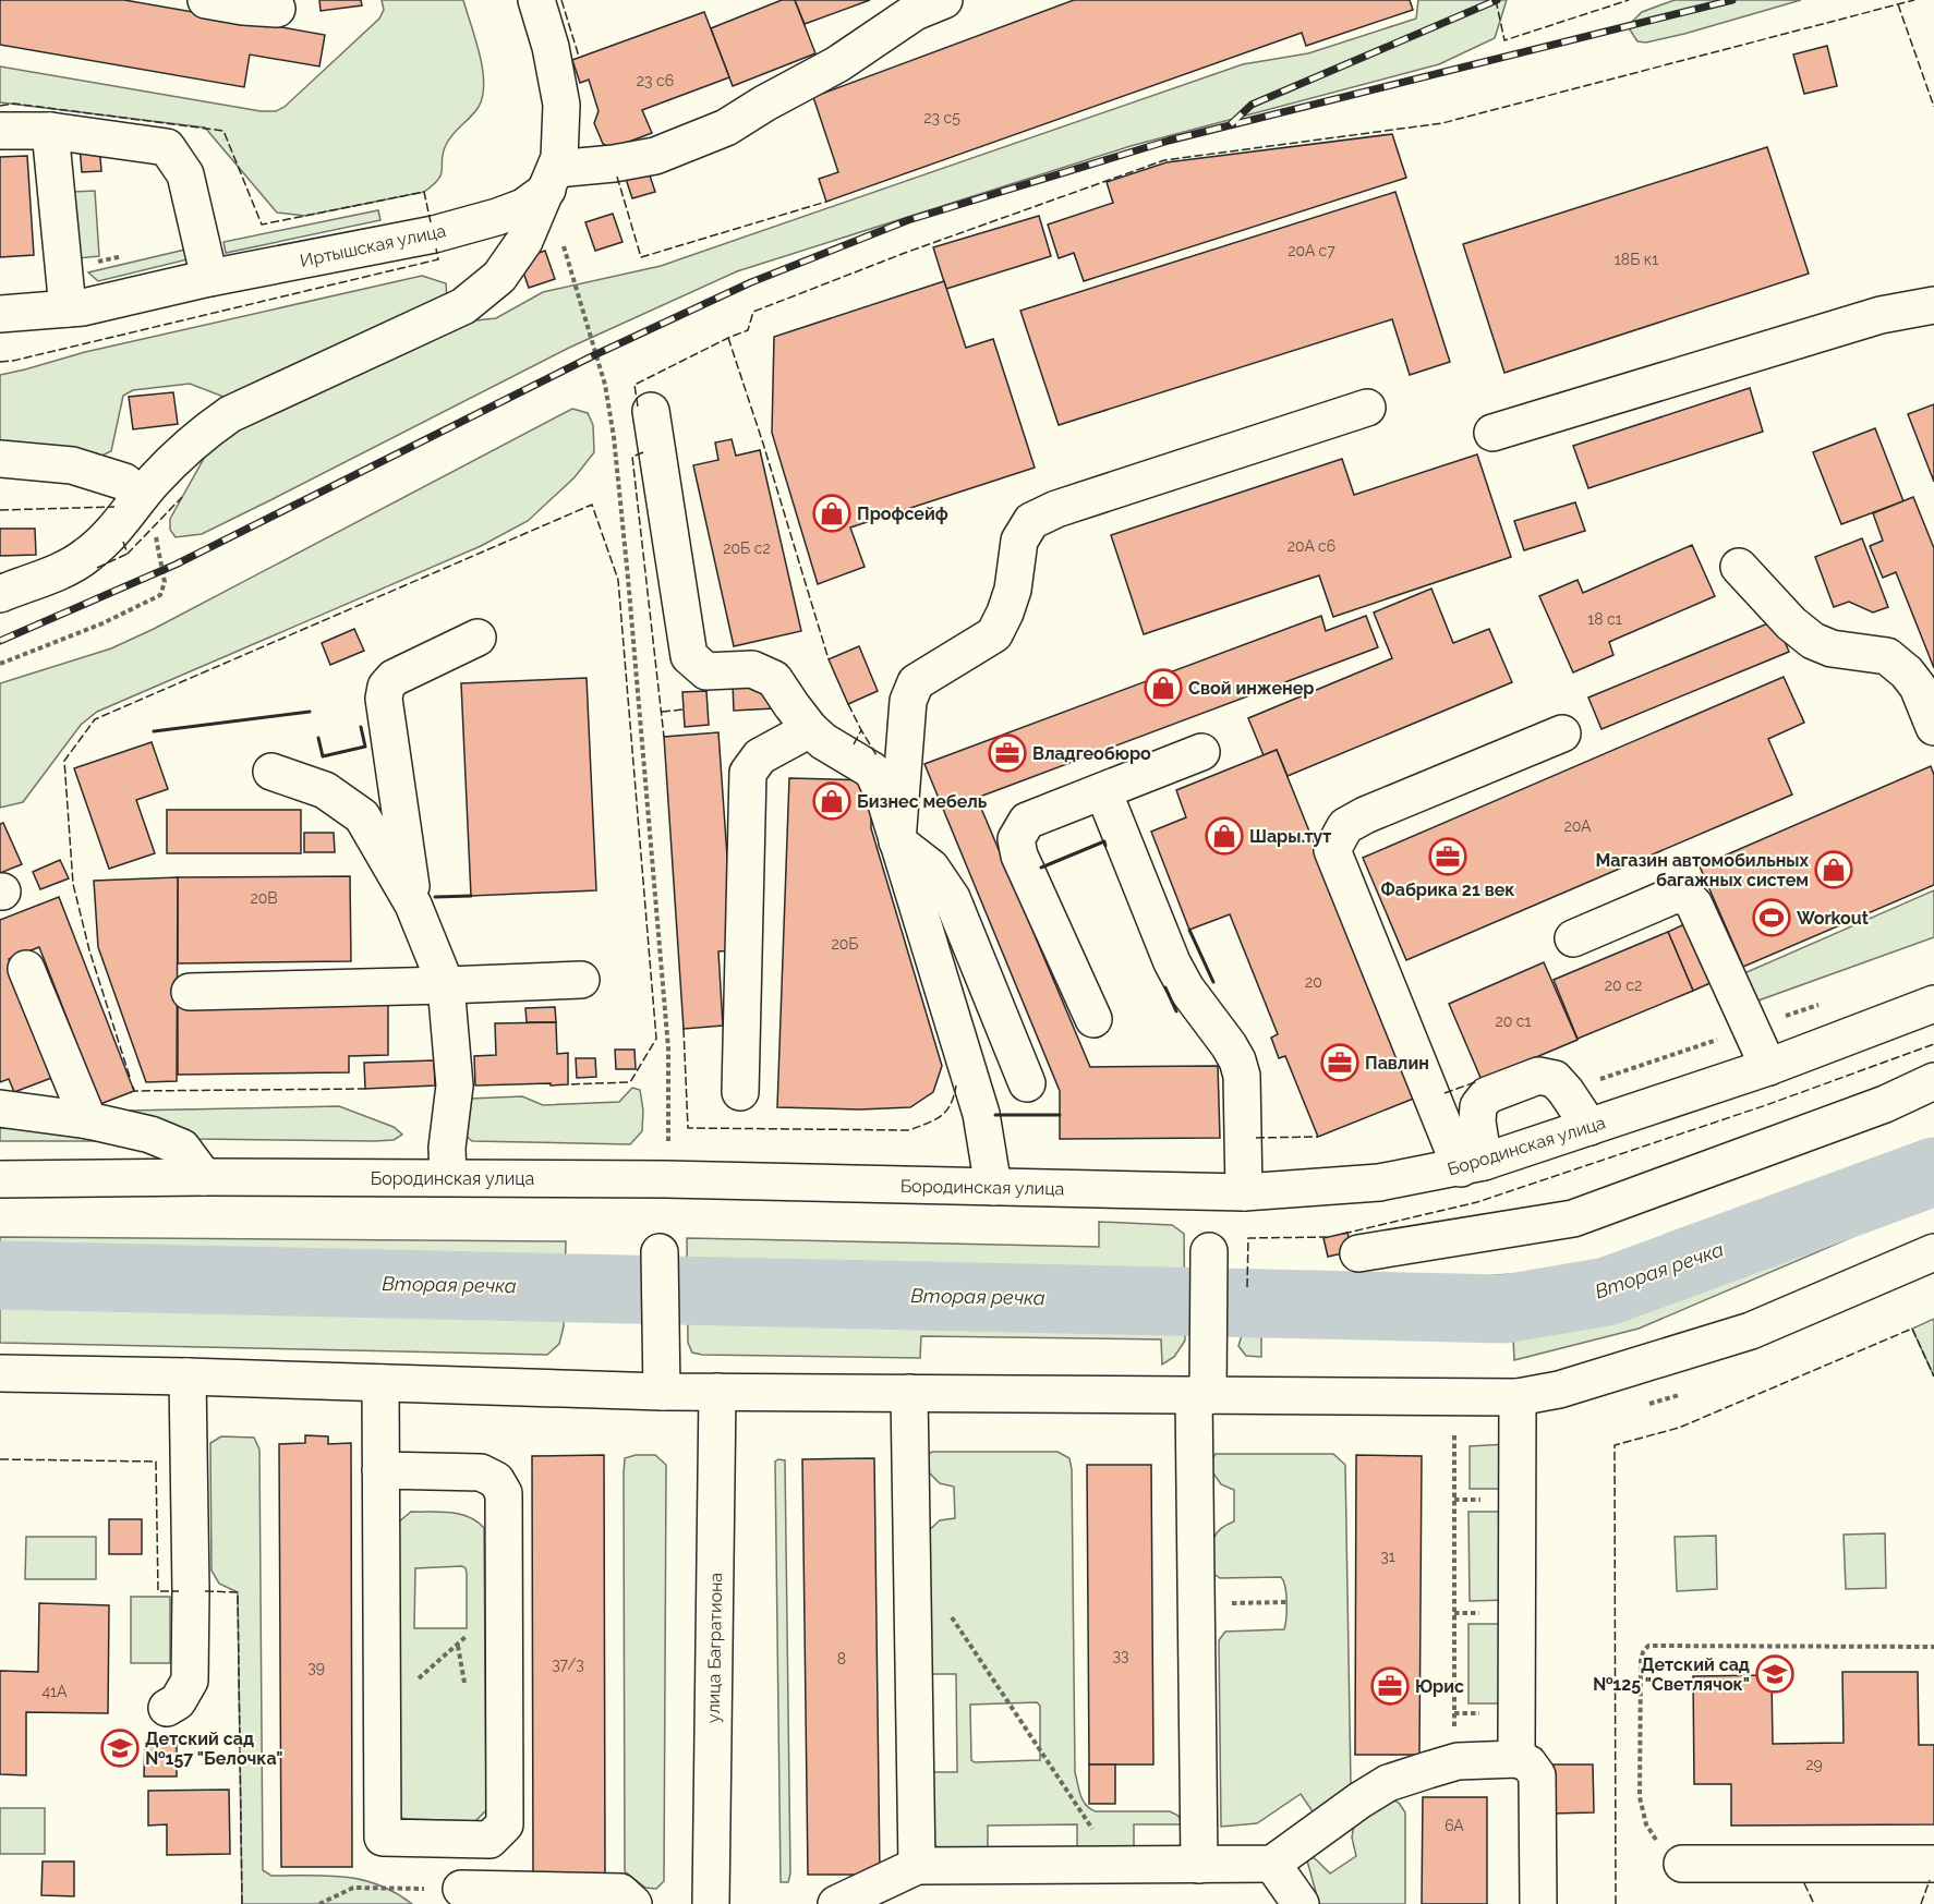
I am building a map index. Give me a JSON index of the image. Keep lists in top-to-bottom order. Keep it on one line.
{"streets":{"main road":["Иртышская улица","Бородинская улица","улица Багратиона"]},"water":["Вторая речка"],"places":{"shop":["Профсейф","Свой инженер","Бизнес мебель","Шары.тут","Магазин автомобильных багажных систем"],"office":["Владгеобюро","Фабрика 21 век","Павлин","Юрис"],"sports":["Workout"],"school or university":["Детский сад №125 \"Светлячок\"","Детский сад №157 \"Белочка\""]},"house_numbers":["23 с6","23 с5","20А с7","18Б к1","20А с6","20Б с2","18 с1","20А","20В","20Б","20","20 с2","20 с1","31","33","8","37/3","39","41А","29","6А"]}
